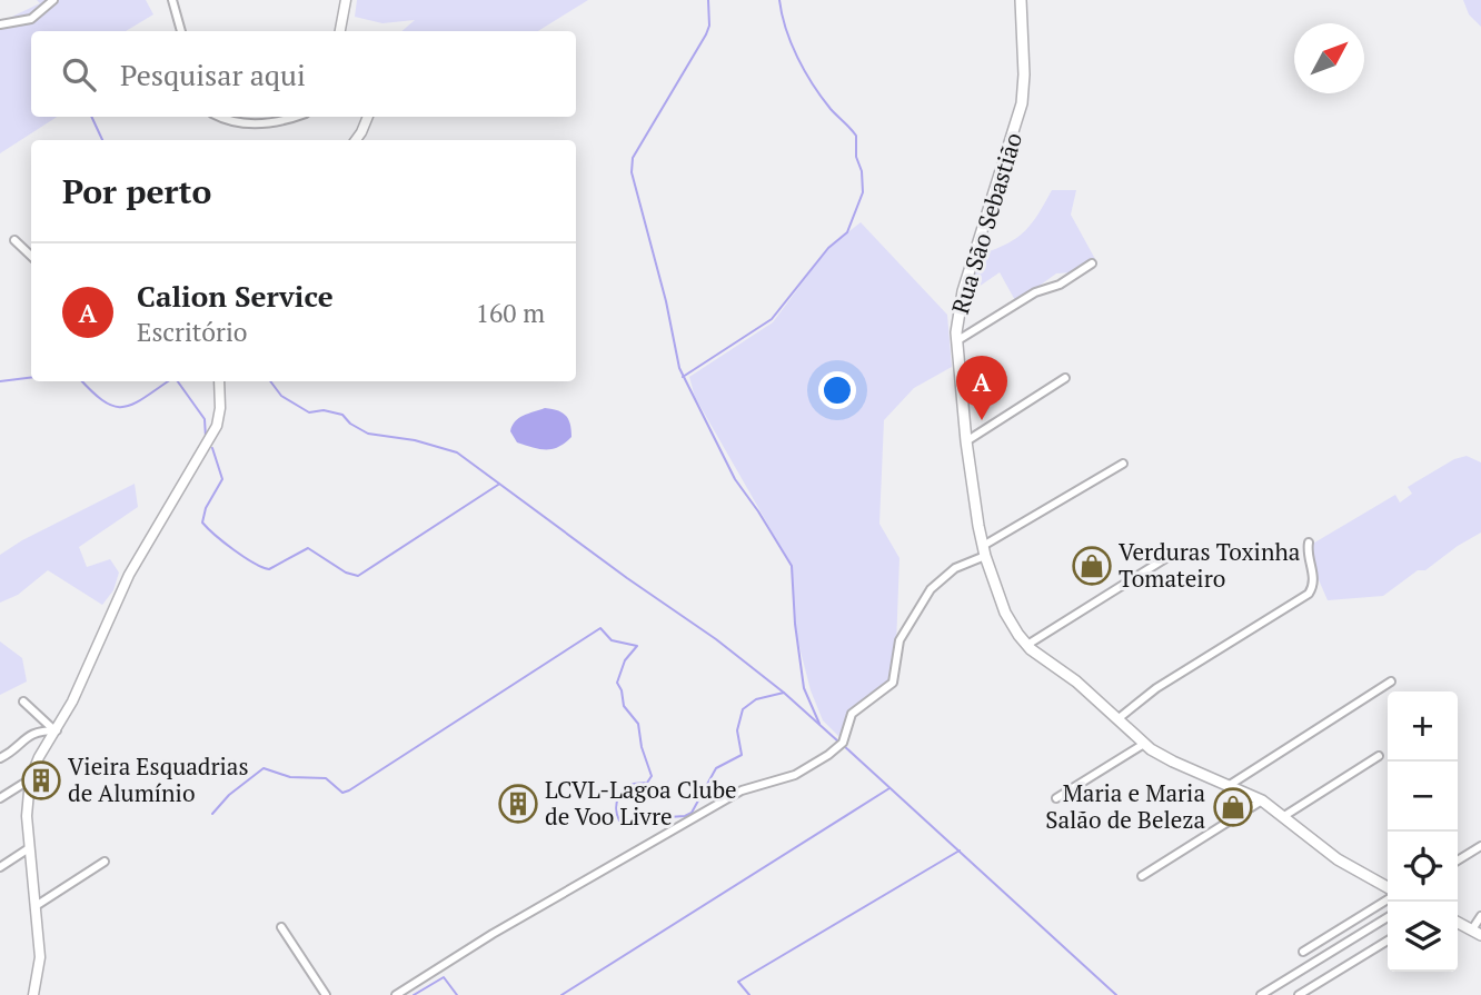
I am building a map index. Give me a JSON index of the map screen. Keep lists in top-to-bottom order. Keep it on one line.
{"streets":{"main road":["Rua São Sebastião"]},"places":{"shop":["Verduras Toxinha Tomateiro","Maria e Maria Salão de Beleza"],"building":["Vieira Esquadrias de Alumínio","LCVL-Lagoa Clube de Voo Livre"]},"north":"top right","page":{"search":"Pesquisar aqui","heading":"Por perto","list":[{"mark":"A","name":"Calion Service","note":"Escritório","value":"160 m"}],"pins":"A","map_buttons":["+","−"]}}
